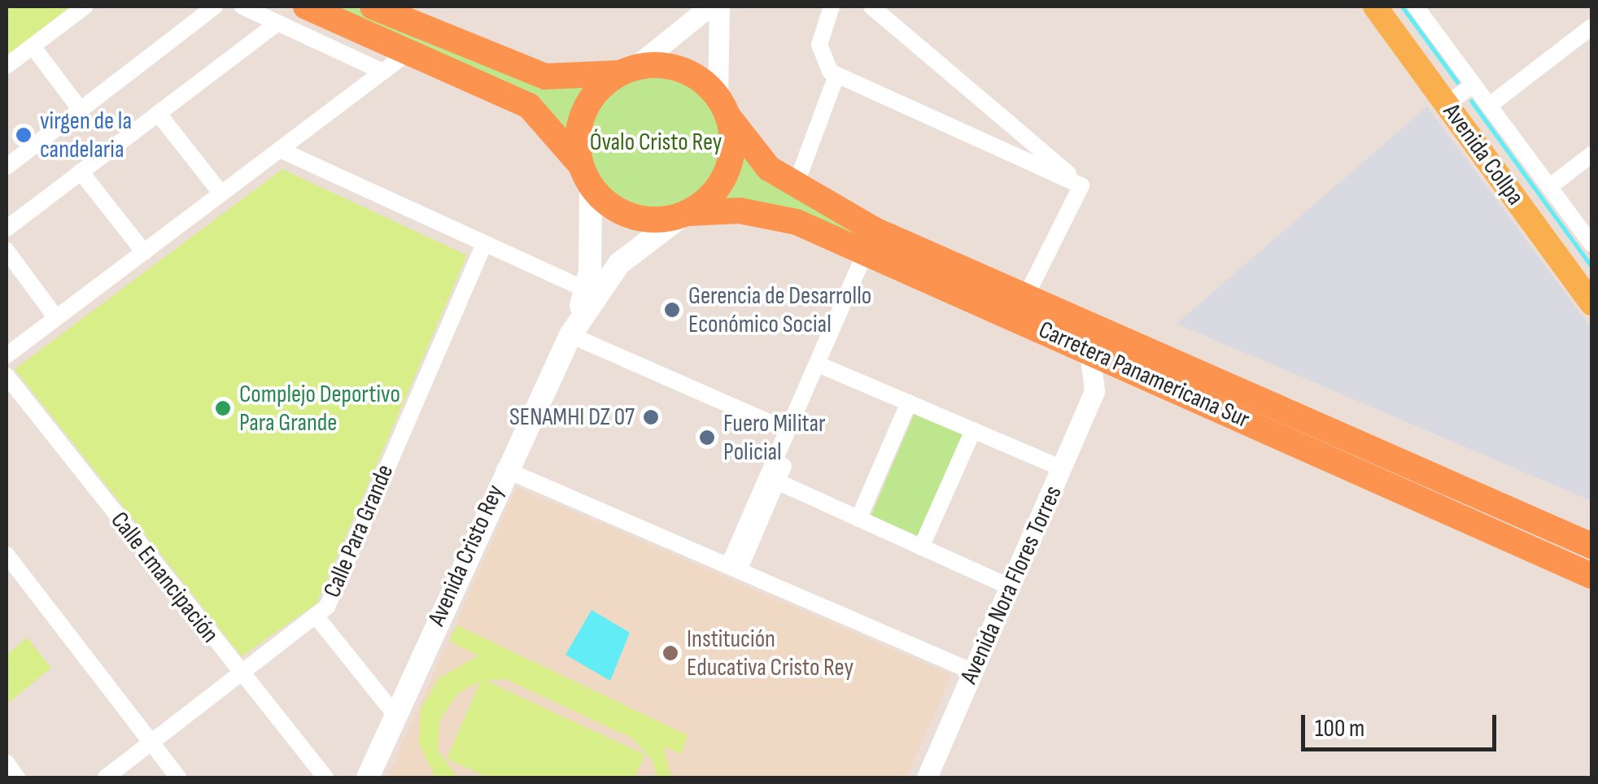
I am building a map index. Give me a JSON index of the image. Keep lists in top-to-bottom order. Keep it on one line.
{"streets":{"highway":["Carretera Panamericana Sur"],"main road":["Avenida Collpa","Avenida Cristo Rey"],"street":["Calle Para Grande","Calle Emancipación","Avenida Nora Flores Torres"]},"crossings":[["Carretera Panamericana Sur","Avenida Cristo Rey"],["Carretera Panamericana Sur","Avenida Nora Flores Torres"],["Calle Para Grande","Calle Emancipación"]],"parks":["Óvalo Cristo Rey"],"places":["virgen de la candelaria","Gerencia de Desarrollo Económico Social","Complejo Deportivo Para Grande","SENAMHI DZ 07","Fuero Militar Policial","Institución Educativa Cristo Rey"],"scale_bar":"100 m"}
